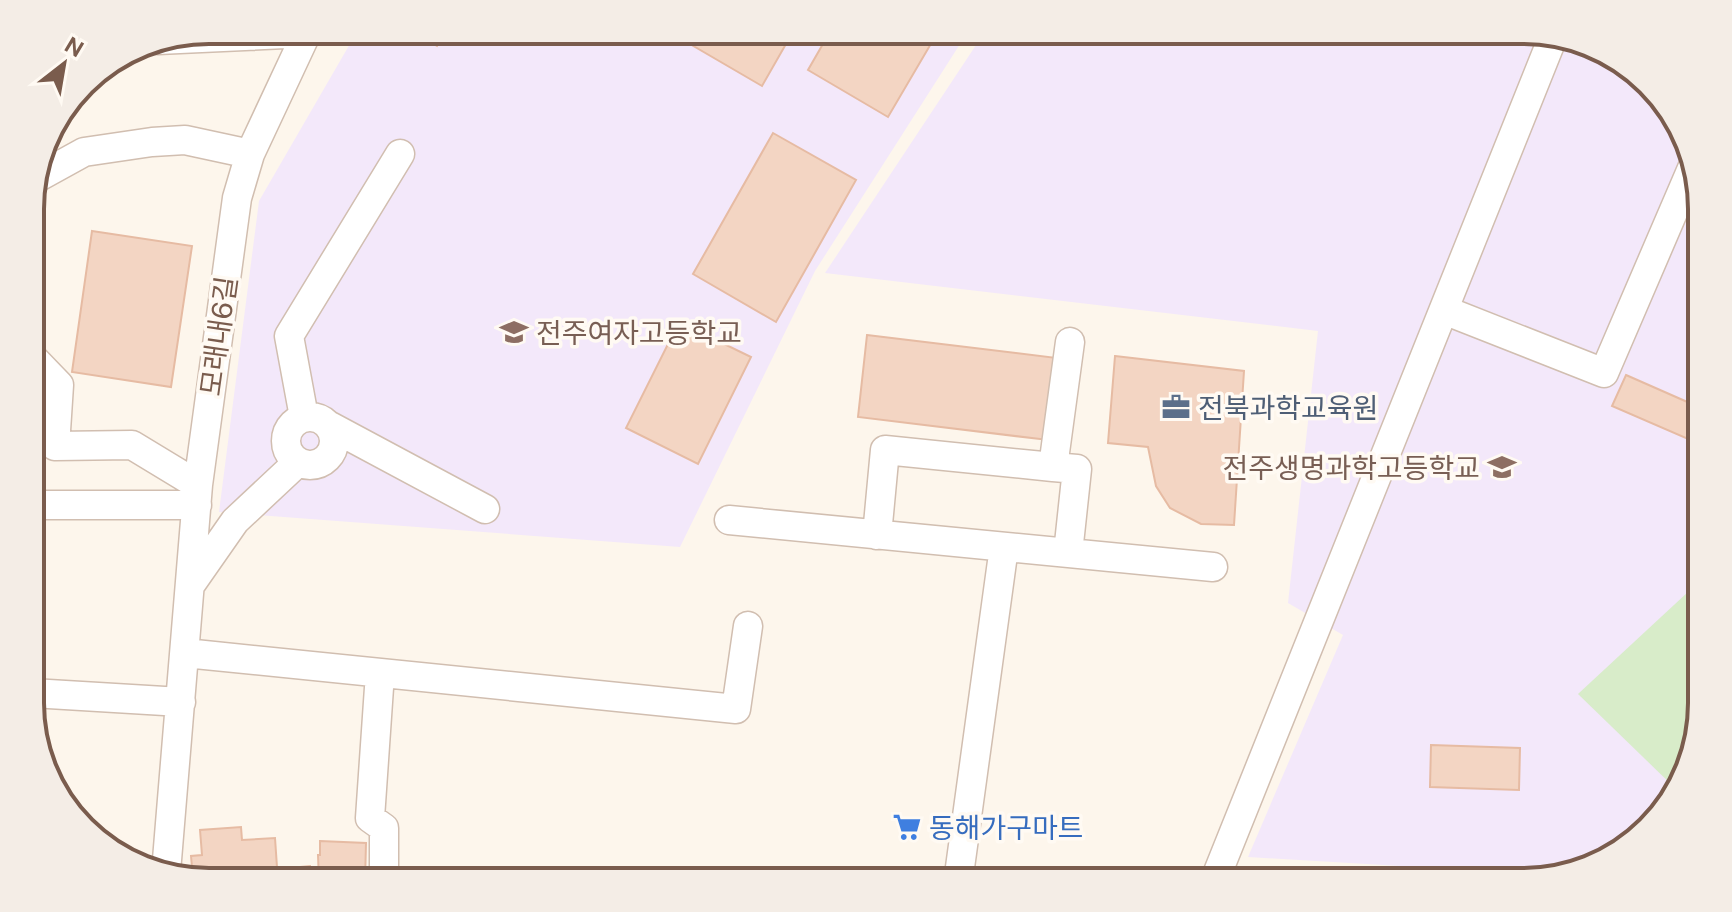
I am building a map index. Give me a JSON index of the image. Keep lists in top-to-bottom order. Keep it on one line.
{"streets":{"street":["모래내6길"]},"places":{"school or university":["전주여자고등학교","전주생명과학고등학교"],"office":["전북과학교육원"],"supermarket":["동해가구마트"]},"north":"top right"}
